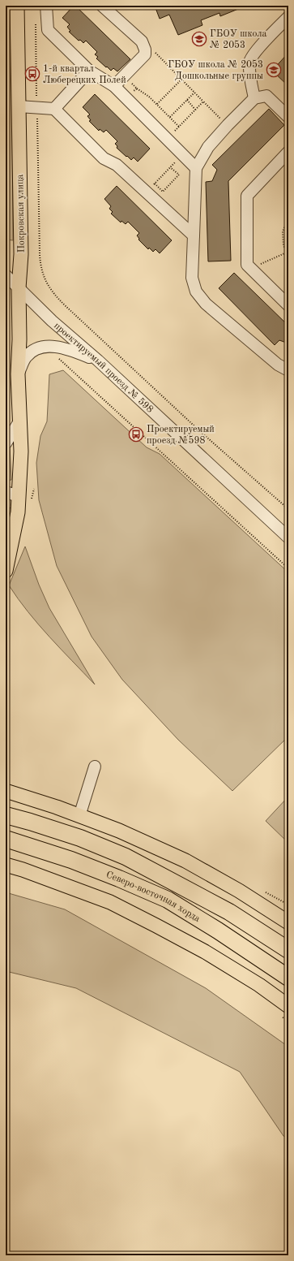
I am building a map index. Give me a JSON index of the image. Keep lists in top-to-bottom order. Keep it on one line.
{"streets":{"highway":["Северо-восточная хорда"],"main road":["Покровская улица"],"street":["проектируемый проезд № 598"]},"crossings":[["Покровская улица","проектируемый проезд № 598"]],"places":{"school or university":["ГБОУ школа № 2053","ГБОУ школа № 2053 Дошкольные группы"],"bus stop":["1-й квартал Люберецких Полей","Проектируемый проезд №598"]}}
